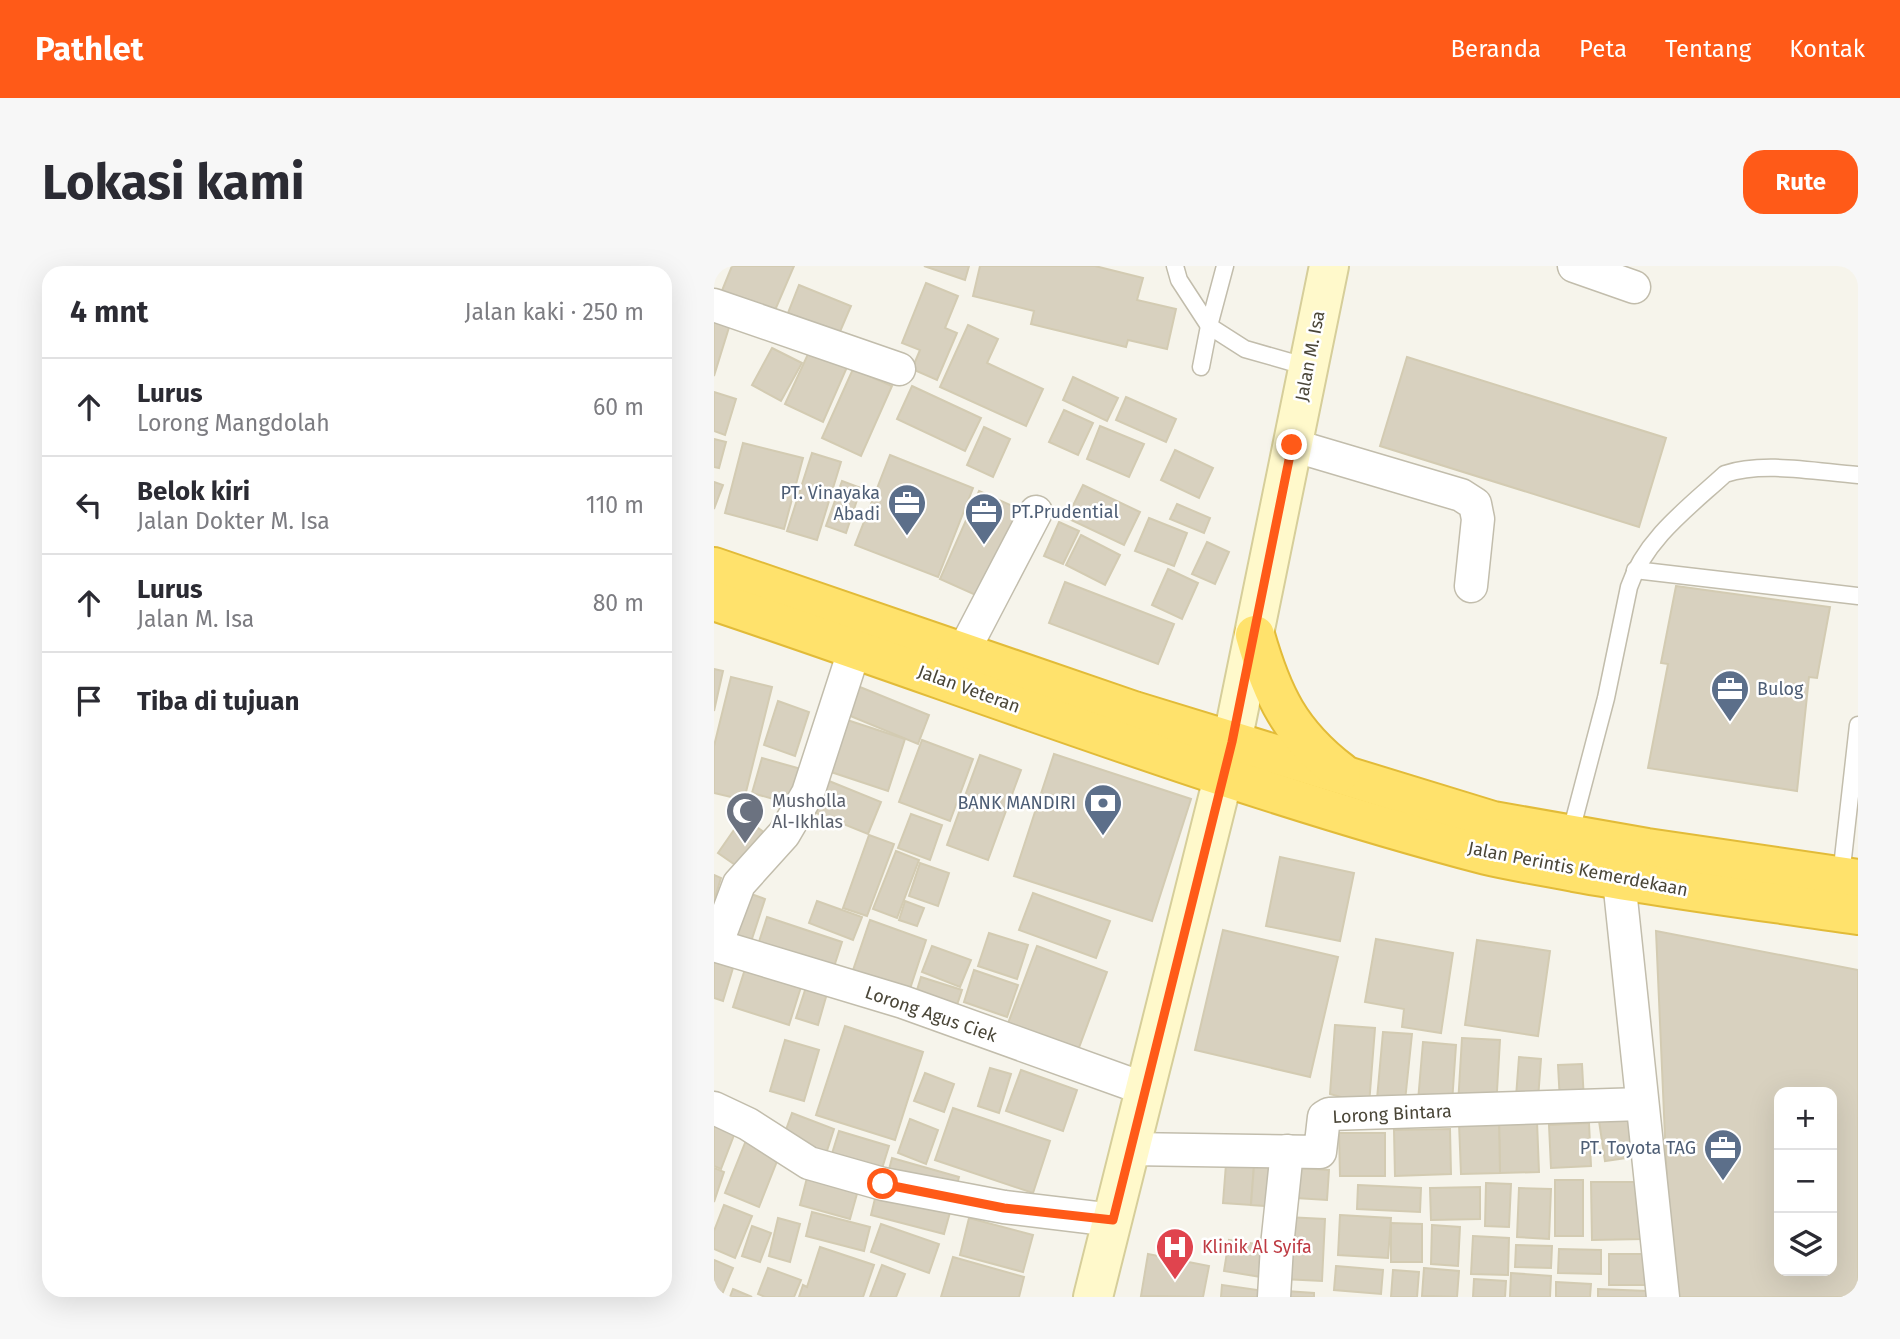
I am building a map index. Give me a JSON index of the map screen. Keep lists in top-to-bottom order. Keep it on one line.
{"streets":{"highway":["Jalan Veteran","Jalan Perintis Kemerdekaan"],"street":["Jalan M. Isa","Lorong Agus Ciek","Lorong Bintara"]},"crossings":[["Jalan M. Isa","Jalan Veteran"],["Jalan M. Isa","Jalan Perintis Kemerdekaan"],["Jalan M. Isa","Lorong Agus Ciek"],["Jalan M. Isa","Lorong Bintara"],["Jalan Veteran","Jalan Perintis Kemerdekaan"]],"places":{"office":["PT. Vinayaka Abadi","PT.Prudential","Bulog","PT. Toyota TAG"],"bank":["BANK MANDIRI"],"mosque":["Musholla Al-Ikhlas"],"hospital":["Klinik Al Syifa"]},"page":{"header":"Pathlet","nav":["Beranda","Peta","Tentang","Kontak"],"buttons":"Rute","title":"Lokasi kami","heading":["4 mnt","Jalan kaki · 250 m"],"list":[["Lurus","Lorong Mangdolah","60 m"],["Belok kiri","Jalan Dokter M. Isa","110 m"],["Lurus","Jalan M. Isa","80 m"],"Tiba di tujuan"],"map_buttons":["+","−"]}}
